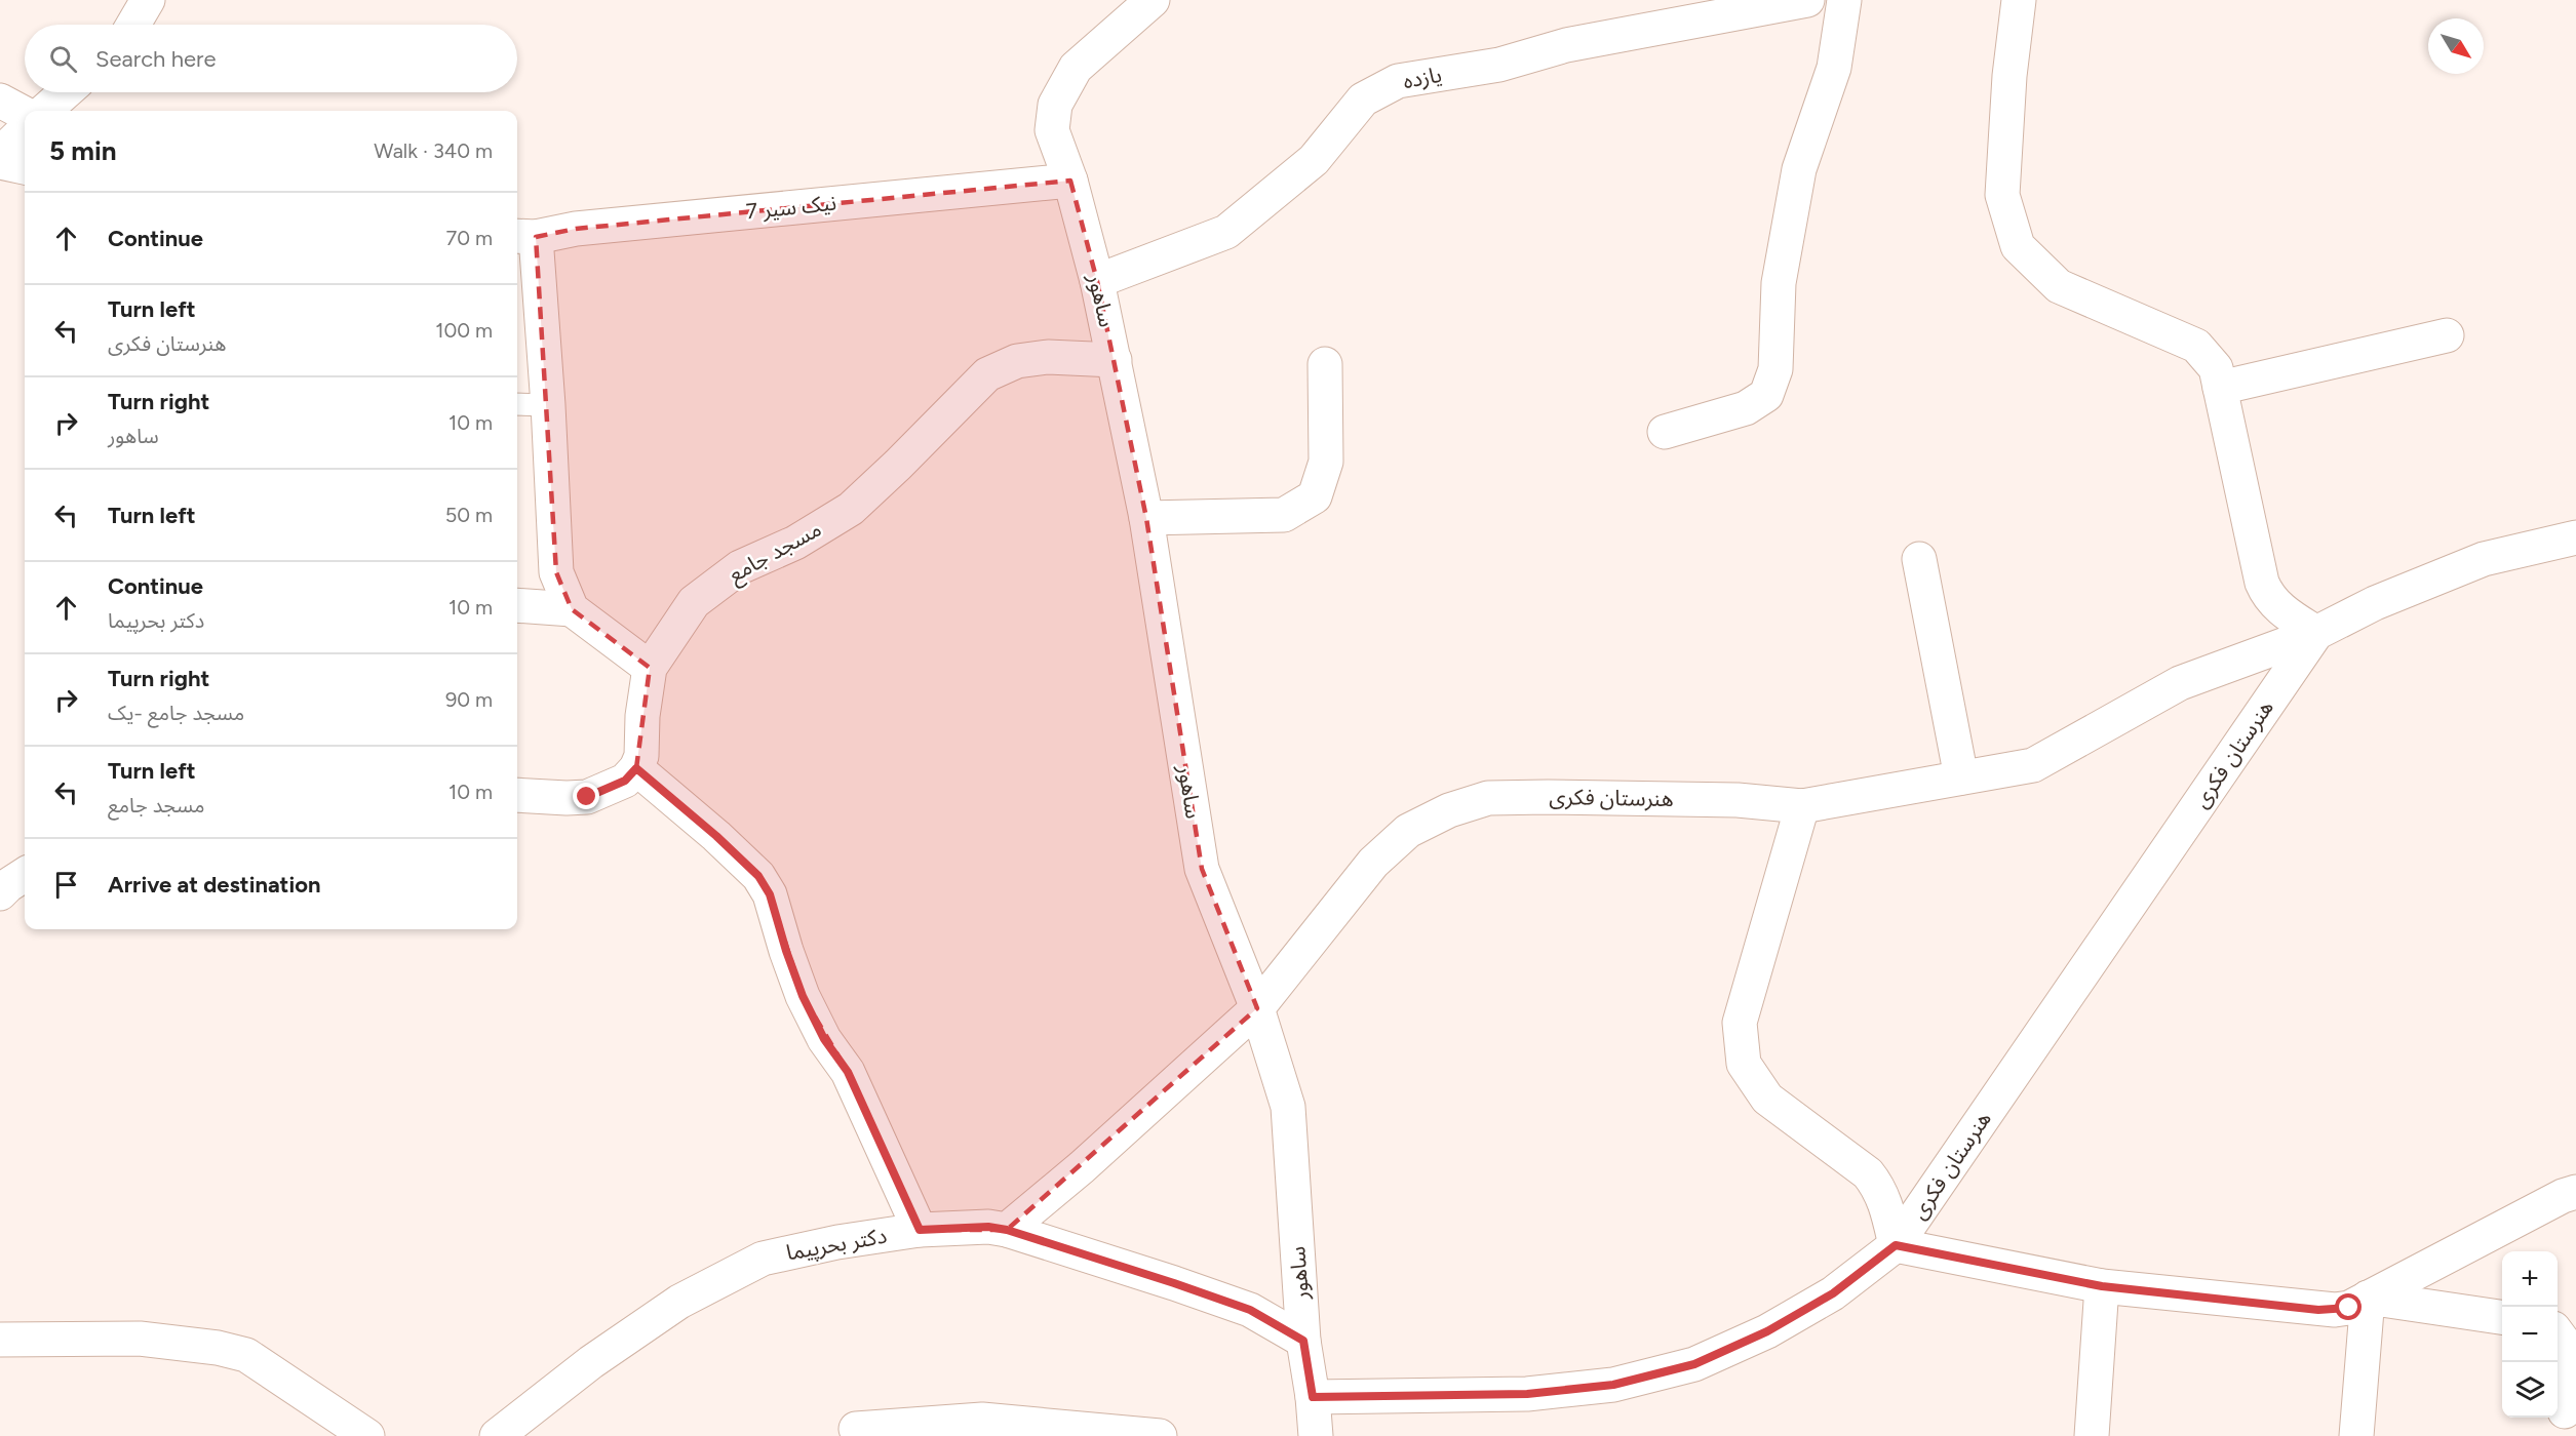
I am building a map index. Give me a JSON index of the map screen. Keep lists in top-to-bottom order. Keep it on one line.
{"streets":{"street":["یازده","نیک سیر 7","ساهور","مسجد جامع","هنرستان فکری","دکتر بحرپیما"]},"crossings":[["یازده","ساهور"],["نیک سیر 7","ساهور"],["ساهور","مسجد جامع"],["ساهور","هنرستان فکری"],["ساهور","دکتر بحرپیما"]],"north":"bottom right","page":{"search":"Search here","heading":["5 min","Walk · 340 m"],"list":[["Continue","70 m"],["Turn left","هنرستان فکری","100 m"],["Turn right","ساهور","10 m"],["Turn left","50 m"],["Continue","دکتر بحرپیما","10 m"],["Turn right","مسجد جامع -یک","90 m"],["Turn left","مسجد جامع","10 m"],"Arrive at destination"],"map_buttons":["+","−"]}}
